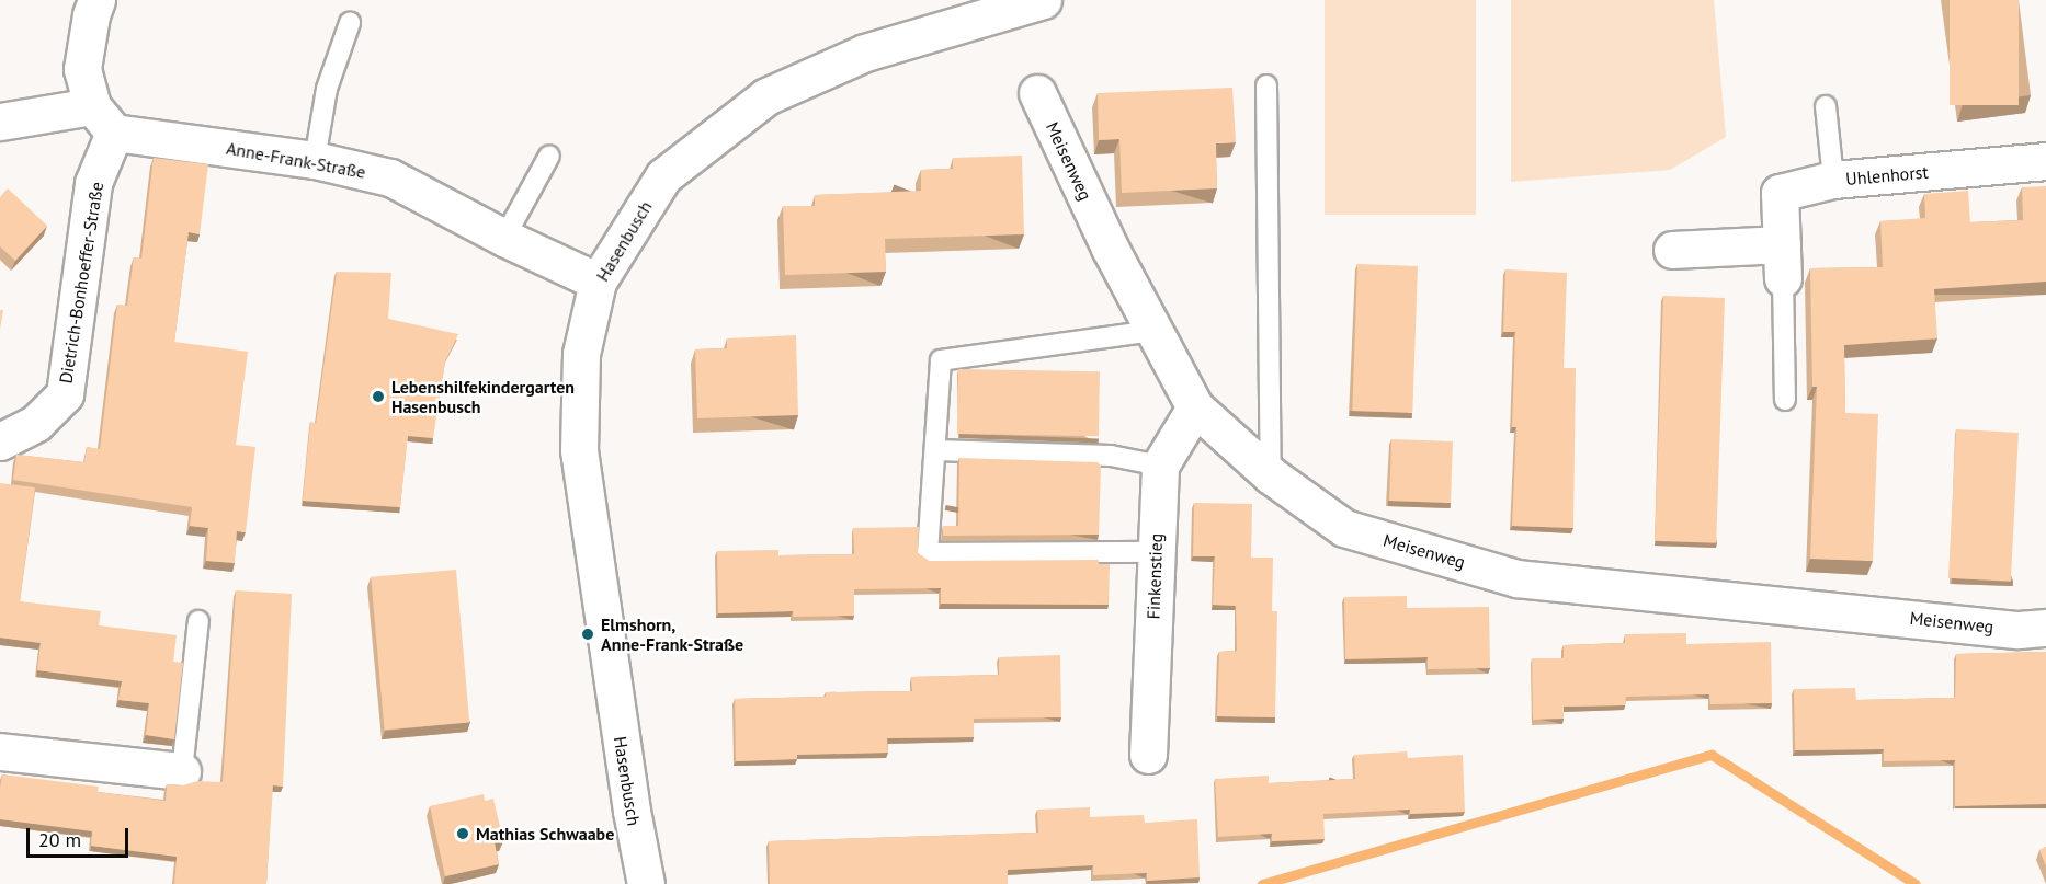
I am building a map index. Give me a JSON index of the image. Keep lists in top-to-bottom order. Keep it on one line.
{"streets":{"street":["Anne-Frank-Straße","Meisenweg","Uhlenhorst","Hasenbusch","Dietrich-Bonhoeffer-Straße","Finkenstieg"]},"crossings":[["Anne-Frank-Straße","Hasenbusch"],["Anne-Frank-Straße","Dietrich-Bonhoeffer-Straße"],["Meisenweg","Finkenstieg"]],"places":["Lebenshilfekindergarten Hasenbusch","Elmshorn, Anne-Frank-Straße","Mathias Schwaabe"],"scale_bar":"20 m"}
